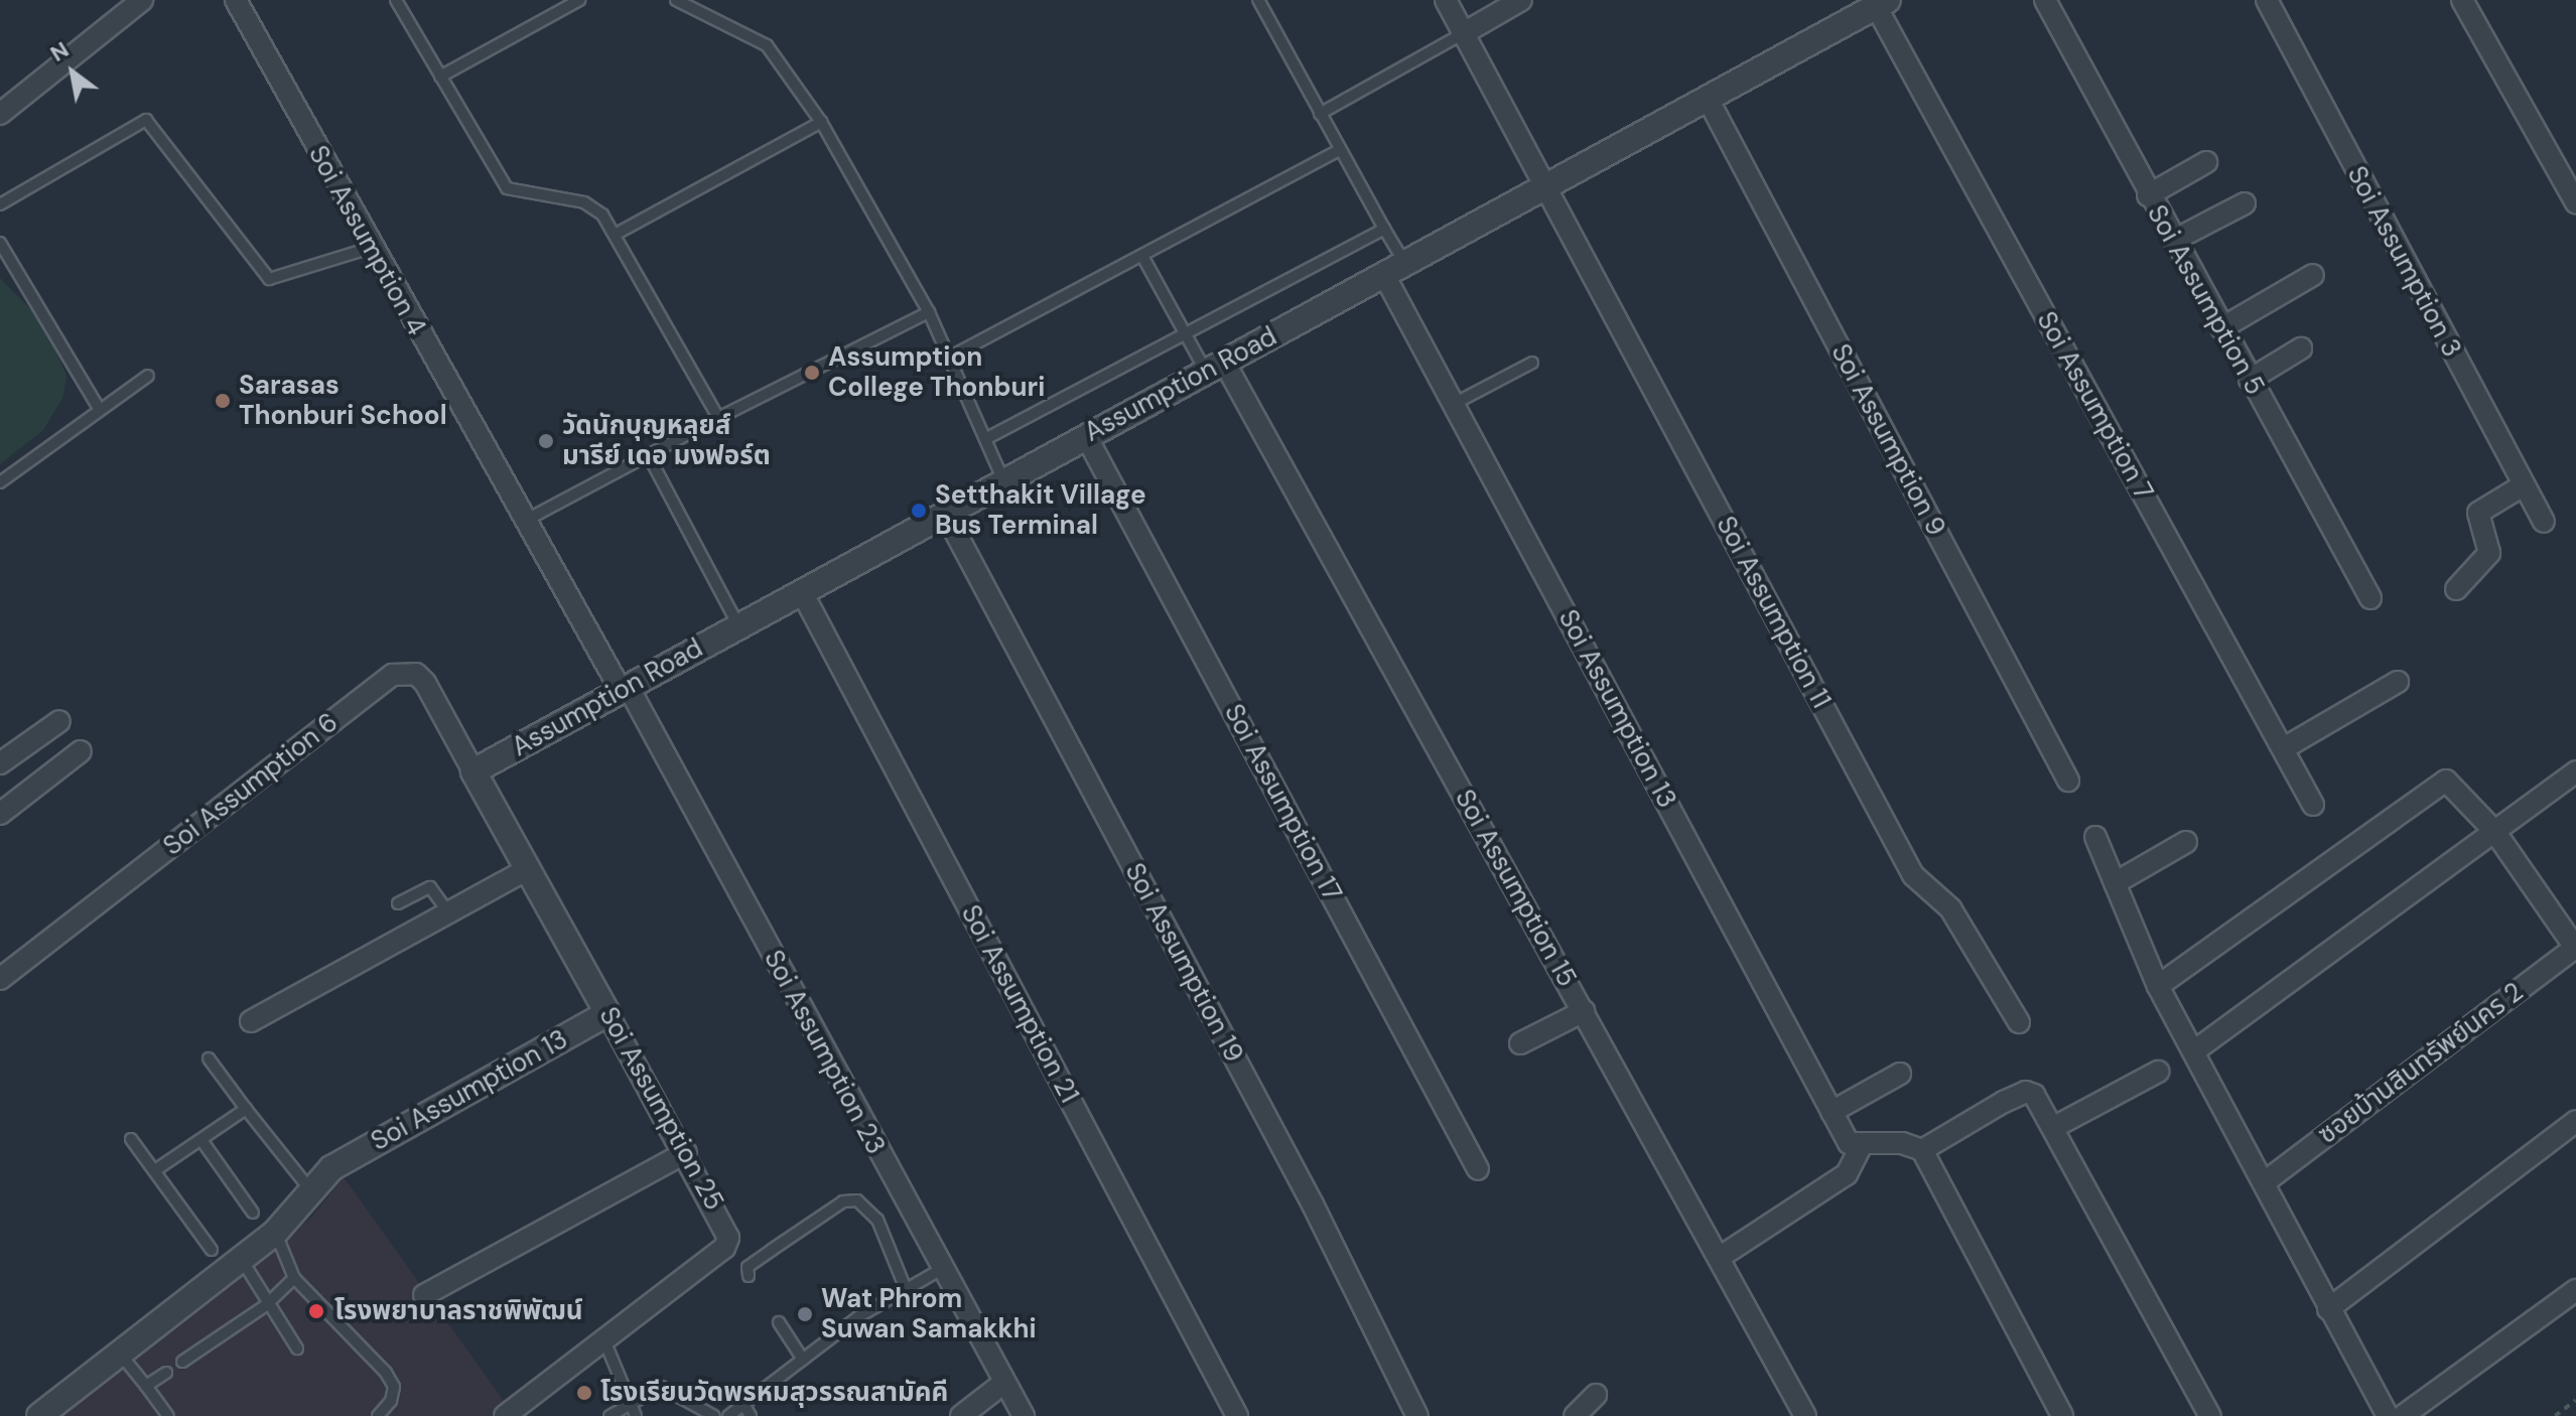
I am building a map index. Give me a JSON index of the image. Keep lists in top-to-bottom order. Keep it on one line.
{"streets":{"street":["Soi Assumption 4","Soi Assumption 3","Soi Assumption 5","Assumption Road","Soi Assumption 7","Soi Assumption 9","Soi Assumption 11","Soi Assumption 13","Soi Assumption 6","Soi Assumption 17","Soi Assumption 15","Soi Assumption 19","Soi Assumption 21","Soi Assumption 23","ซอยบ้านสินทรัพย์นคร 2","Soi Assumption 25"]},"crossings":[["Soi Assumption 4","Assumption Road"],["Soi Assumption 4","Soi Assumption 23"],["Assumption Road","Soi Assumption 7"],["Assumption Road","Soi Assumption 9"],["Assumption Road","Soi Assumption 11"],["Assumption Road","Soi Assumption 13"],["Assumption Road","Soi Assumption 6"],["Assumption Road","Soi Assumption 17"],["Assumption Road","Soi Assumption 15"],["Assumption Road","Soi Assumption 19"],["Assumption Road","Soi Assumption 21"],["Assumption Road","Soi Assumption 23"],["Assumption Road","Soi Assumption 25"],["Soi Assumption 13","Soi Assumption 25"],["Soi Assumption 6","Soi Assumption 25"]],"places":["Assumption College Thonburi","Sarasas Thonburi School","วัดนักบุญหลุยส์ มารีย์ เดอ มงฟอร์ต","Setthakit Village Bus Terminal","โรงพยาบาลราชพิพัฒน์","Wat Phrom Suwan Samakkhi","โรงเรียนวัดพรหมสุวรรณสามัคคี"],"north":"top left"}
